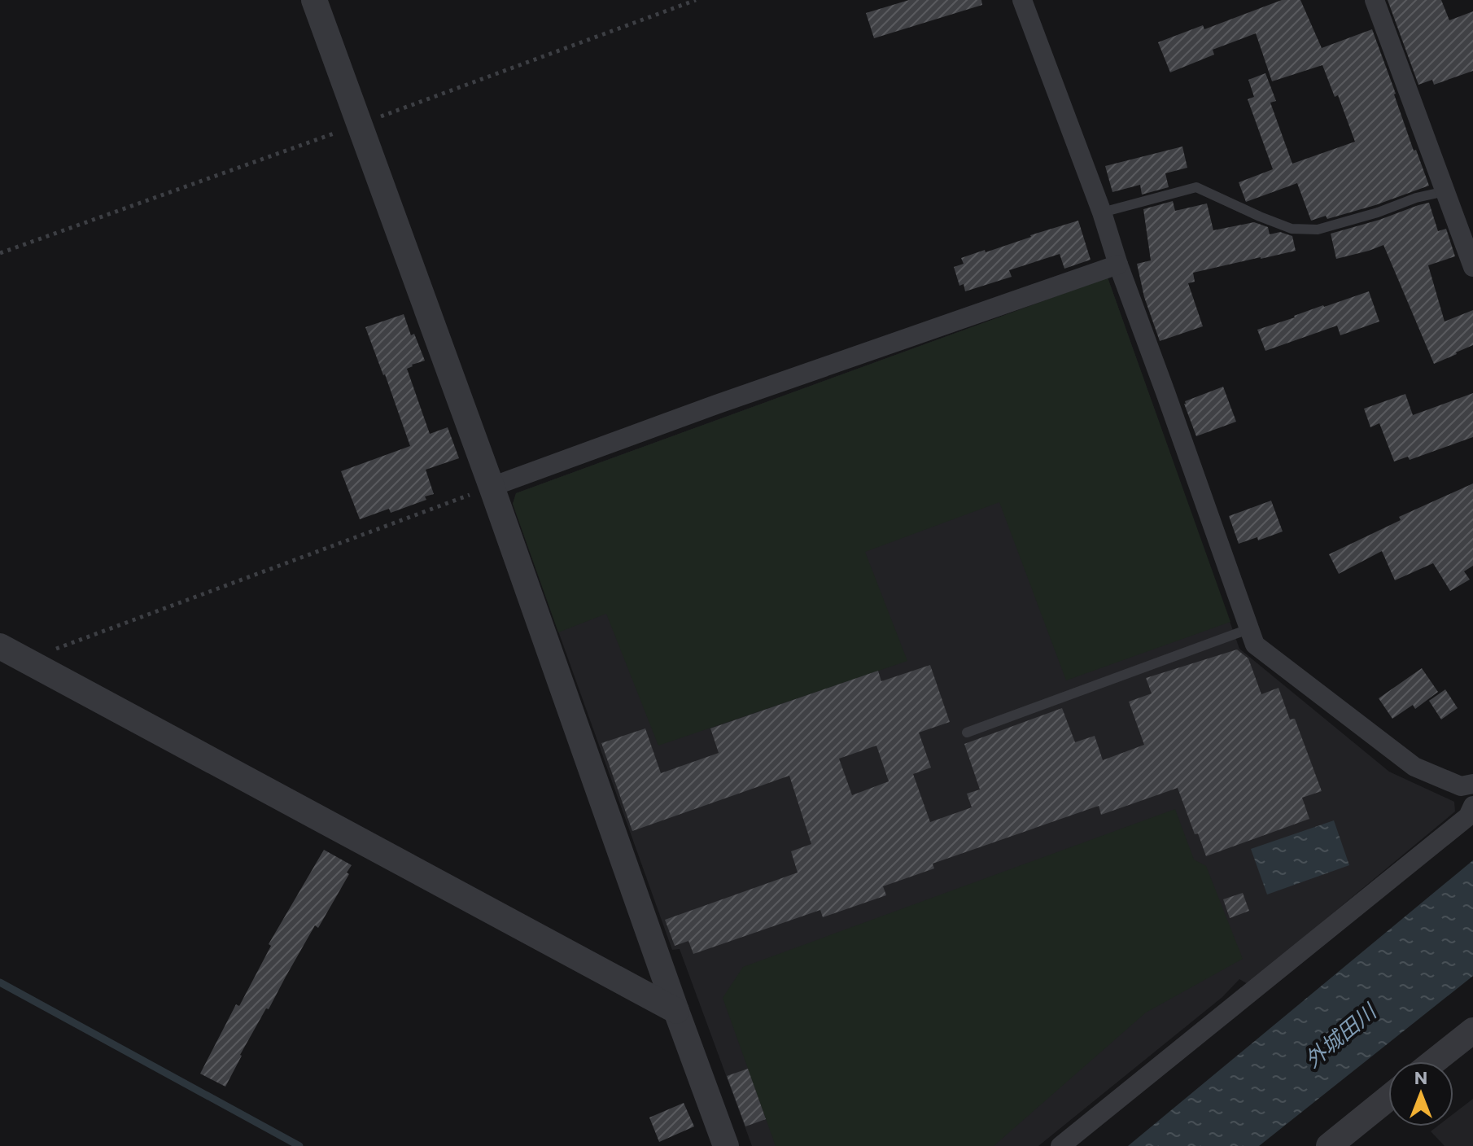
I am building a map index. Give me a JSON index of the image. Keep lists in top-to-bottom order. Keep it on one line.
{"water":["外城田川"],"north":"top"}
